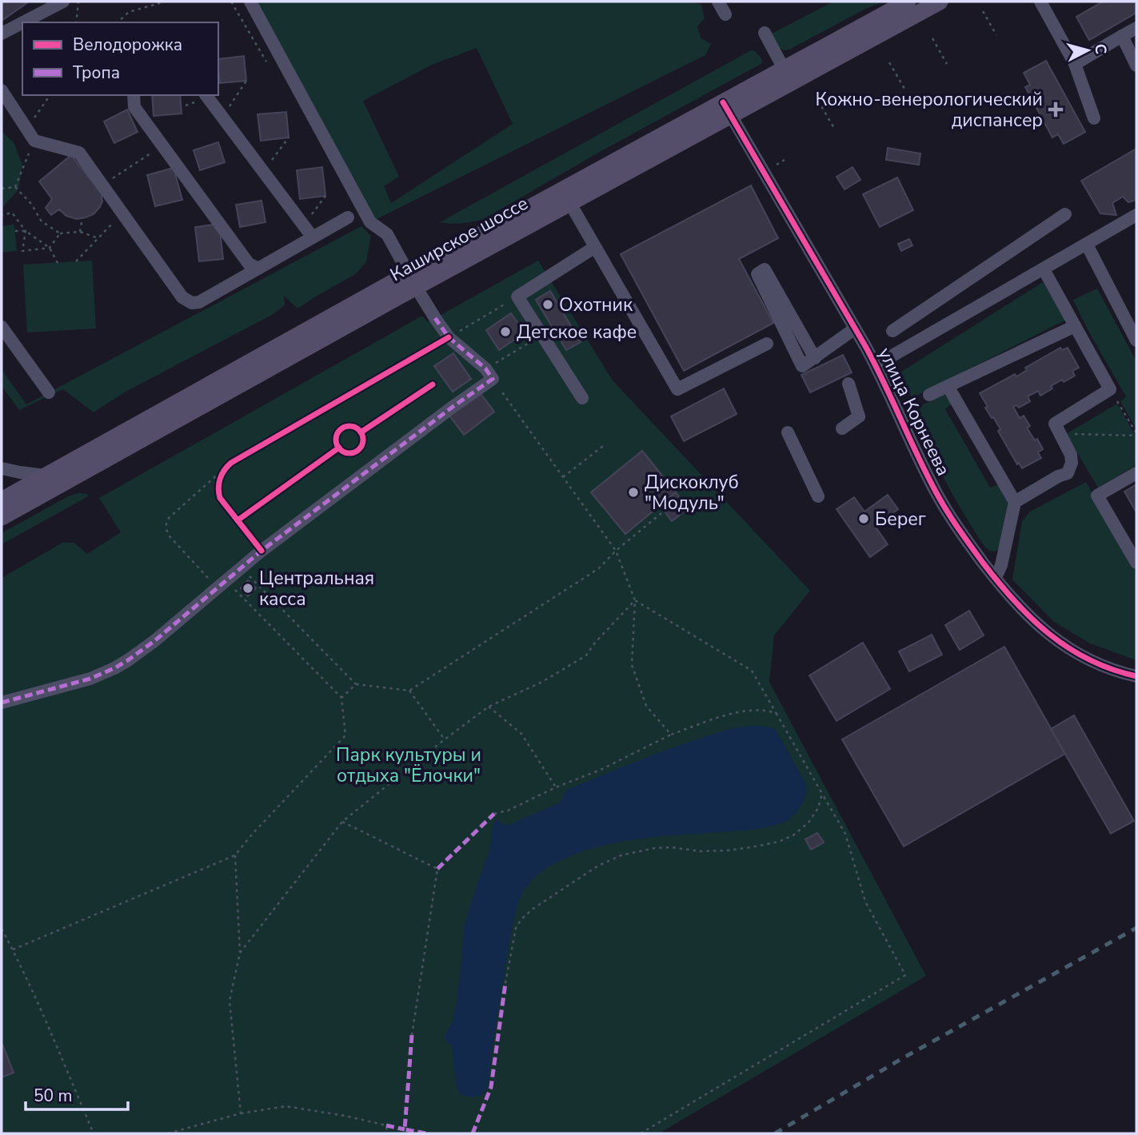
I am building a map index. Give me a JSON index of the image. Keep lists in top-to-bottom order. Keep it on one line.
{"streets":{"main road":["Каширское шоссе"],"street":["улица Корнеева"]},"crossings":[["Каширское шоссе","улица Корнеева"]],"parks":["Парк культуры и отдыха \"Ёлочки\""],"places":{"health":["Кожно-венерологический диспансер"],"other":["Охотник","Детское кафе","Дискоклуб \"Модуль\"","Берег","Центральная касса"]},"legend":["Велодорожка","Тропа"],"scale_bar":"50 m","north":"right"}
